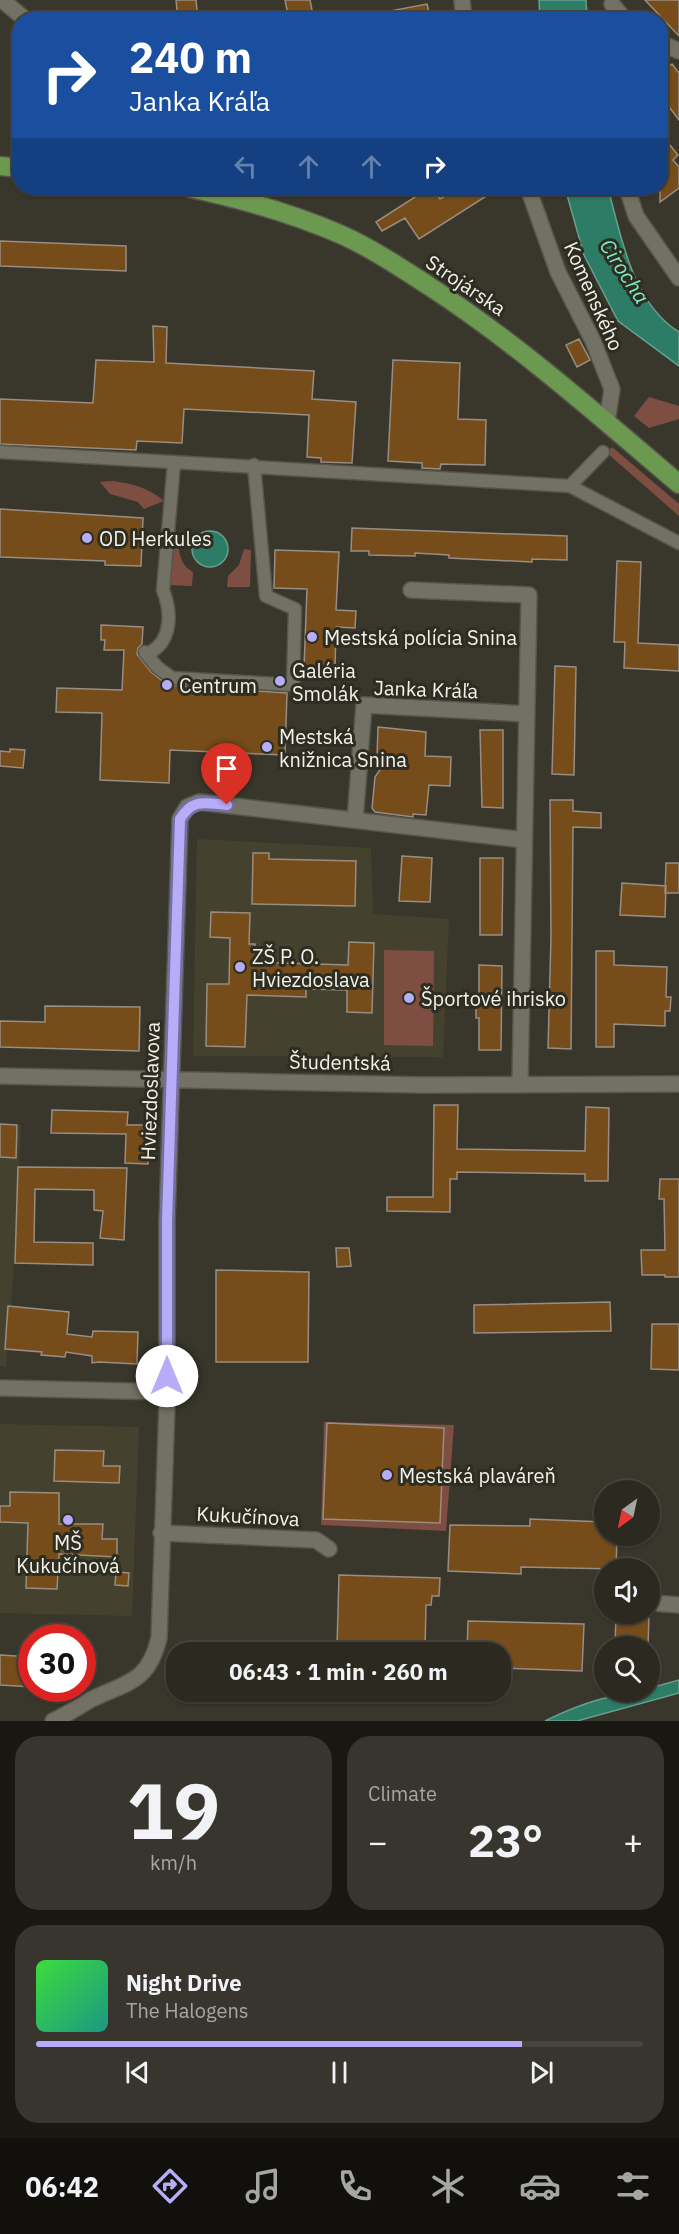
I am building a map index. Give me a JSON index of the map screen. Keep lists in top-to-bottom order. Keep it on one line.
{"streets":{"main road":["Strojárska"],"street":["Komenského","Janka Kráľa","Študentská","Hviezdoslavova","Kukučínova"]},"crossings":[["Strojárska","Komenského"],["Janka Kráľa","Hviezdoslavova"],["Študentská","Hviezdoslavova"]],"water":["Cirocha"],"places":["OD Herkules","Mestská polícia Snina","Galéria Smolák","Centrum","Mestská knižnica Snina","ZŠ P. O. Hviezdoslava","Športové ihrisko","Mestská plaváreň","MŠ Kukučínová"],"north":"bottom left","page":{"turn":["240 m","Janka Kráľa"],"limit":"30","trip":"06:43 · 1 min · 260 m","tile":[["19","km/h"],"Climate"],"heat":["−","23°","+"],"song":["Night Drive","The Halogens"],"tabs":"06:42"}}
